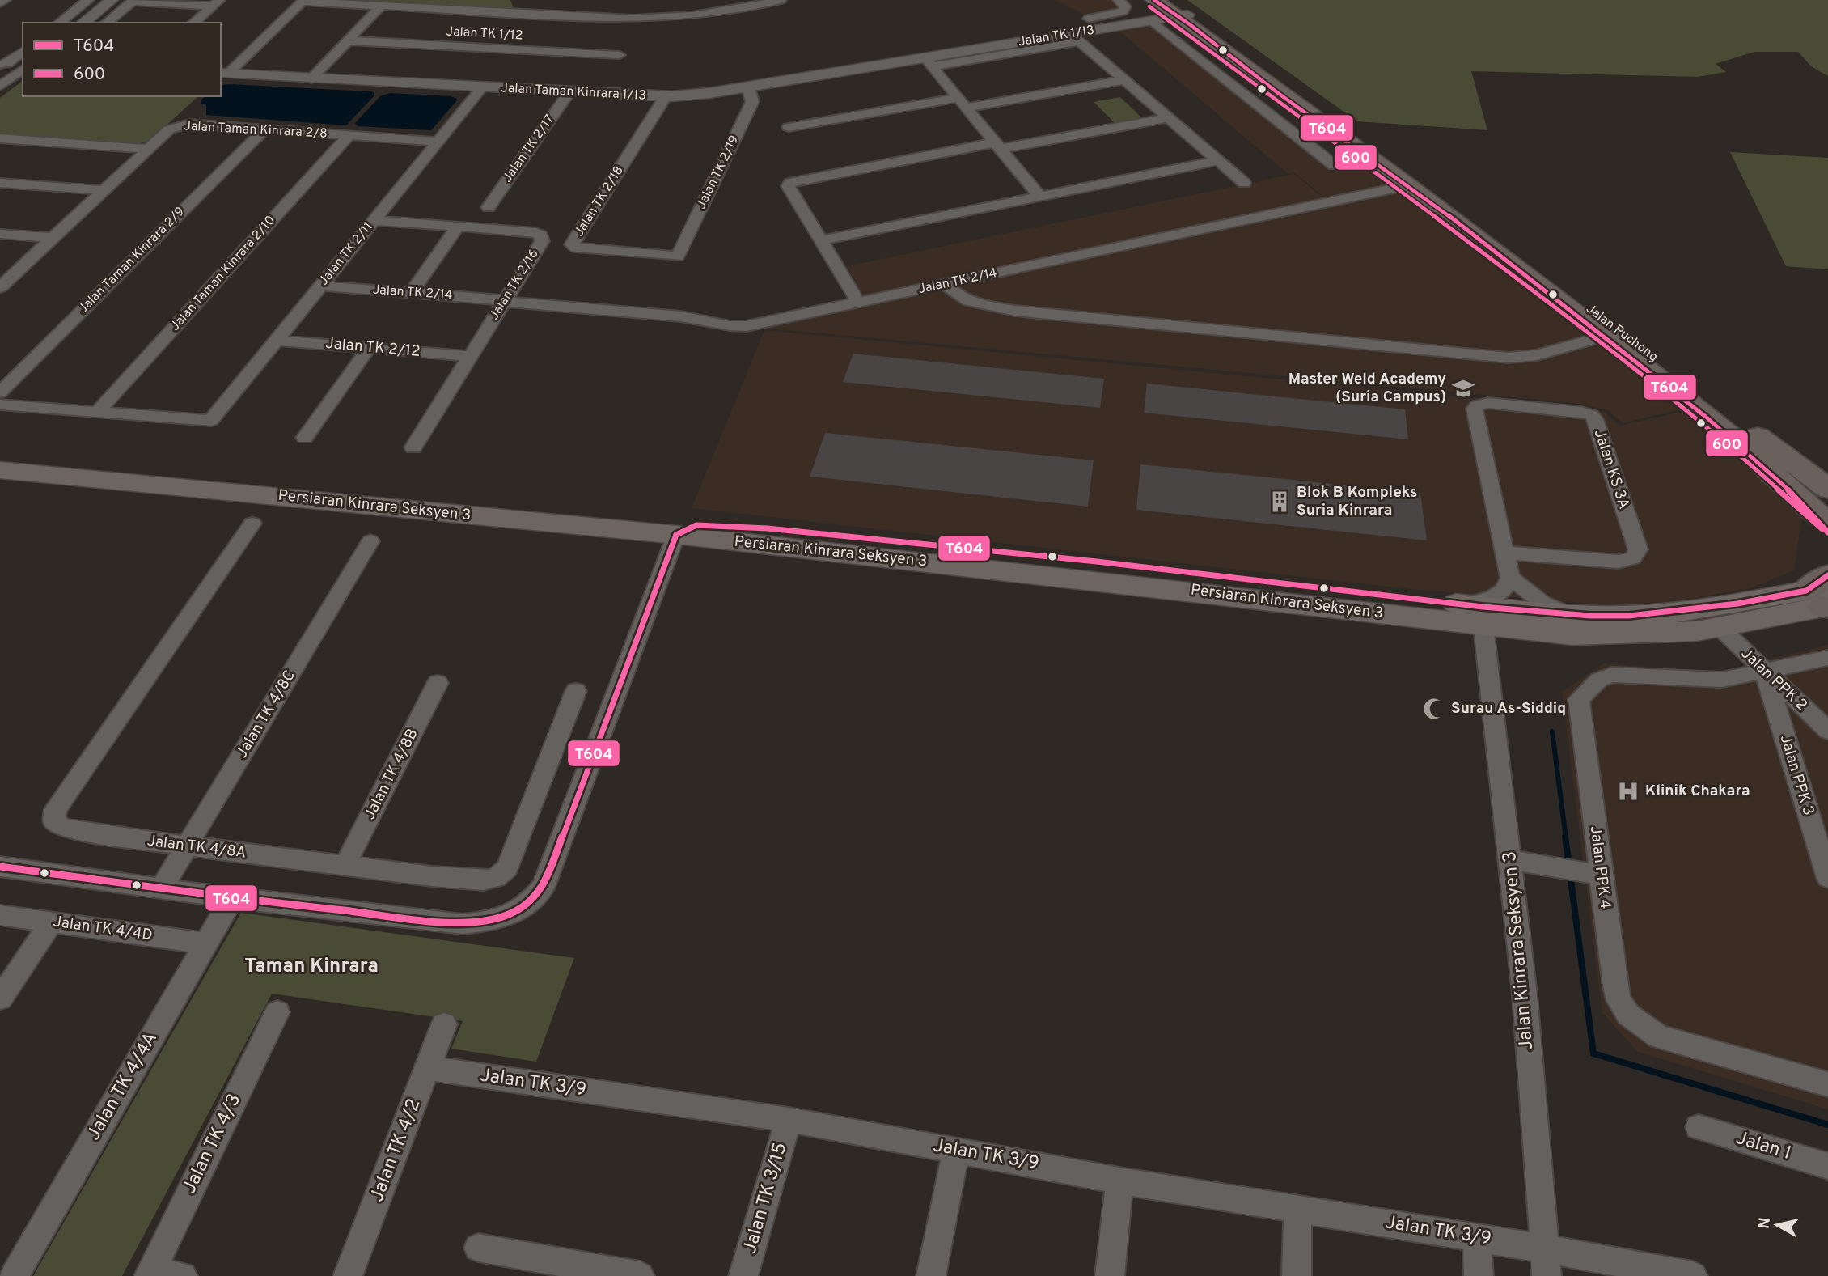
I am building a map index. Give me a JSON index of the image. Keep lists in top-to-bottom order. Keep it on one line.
{"streets":{"main road":["Jalan Puchong","Persiaran Kinrara Seksyen 3"],"street":["Jalan TK 1/12","Jalan TK 1/13","Jalan Taman Kinrara 1/13","Jalan Taman Kinrara 2/8","Jalan TK 2/17","Jalan TK 2/19","Jalan TK 2/18","Jalan TK 2/11","Jalan Taman Kinrara 2/9","Jalan Taman Kinrara 2/10","Jalan TK 2/14","Jalan TK 2/16","Jalan TK 2/12","Jalan KS 3A","Jalan PPK 2","Jalan TK 4/8C","Jalan TK 4/8B","Jalan PPK 3","Jalan TK 4/8A","Jalan PPK 4","Jalan TK 4/4D","Jalan Kinrara Seksyen 3","Jalan TK 3/9","Jalan TK 4/4A","Jalan TK 4/3","Jalan 1","Jalan TK 4/2","Jalan TK 3/15"]},"crossings":[["Jalan TK 1/13","Jalan Taman Kinrara 1/13"],["Jalan TK 1/13","Jalan Puchong"],["Jalan Taman Kinrara 1/13","Jalan TK 2/17"],["Jalan Taman Kinrara 1/13","Jalan TK 2/19"],["Jalan Taman Kinrara 1/13","Jalan TK 2/18"],["Jalan Taman Kinrara 1/13","Jalan TK 2/11"],["Jalan Taman Kinrara 2/8","Jalan TK 2/11"],["Jalan Taman Kinrara 2/8","Jalan Taman Kinrara 2/9"],["Jalan Taman Kinrara 2/8","Jalan Taman Kinrara 2/10"],["Jalan TK 2/19","Jalan TK 2/18"],["Jalan TK 2/11","Jalan Taman Kinrara 2/10"],["Jalan TK 2/11","Jalan TK 2/14"],["Jalan TK 2/11","Jalan TK 2/16"],["Jalan TK 2/11","Jalan TK 2/12"],["Jalan TK 2/14","Jalan TK 2/16"],["Jalan TK 2/14","Jalan Puchong"],["Jalan TK 2/16","Jalan TK 2/12"],["Persiaran Kinrara Seksyen 3","Jalan PPK 2"],["Persiaran Kinrara Seksyen 3","Jalan Kinrara Seksyen 3"],["Jalan PPK 2","Jalan PPK 3"],["Jalan PPK 2","Jalan PPK 4"],["Jalan TK 4/8C","Jalan TK 4/8A"],["Jalan TK 4/8B","Jalan TK 4/8A"],["Jalan PPK 3","Jalan PPK 4"],["Jalan TK 4/4D","Jalan TK 4/4A"],["Jalan Kinrara Seksyen 3","Jalan TK 3/9"],["Jalan TK 3/9","Jalan TK 4/2"],["Jalan TK 3/9","Jalan TK 3/15"]],"districts":["Taman Kinrara"],"places":{"school or university":["Master Weld Academy (Suria Campus)"],"building":["Blok B Kompleks Suria Kinrara"],"mosque":["Surau As-Siddiq"],"hospital":["Klinik Chakara"]},"lines":["transit line T604","transit line 600"],"legend":["T604","600"],"north":"left"}
